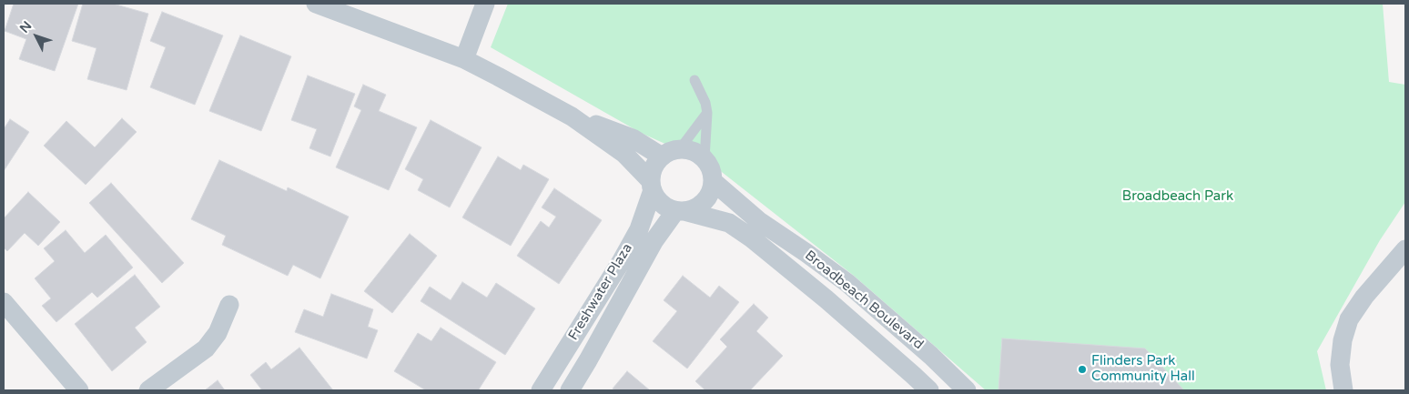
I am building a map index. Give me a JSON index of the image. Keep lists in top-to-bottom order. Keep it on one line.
{"streets":{"street":["Freshwater Plaza","Broadbeach Boulevard"]},"crossings":[["Freshwater Plaza","Broadbeach Boulevard"]],"parks":["Broadbeach Park"],"places":["Flinders Park Community Hall"],"north":"top left"}
